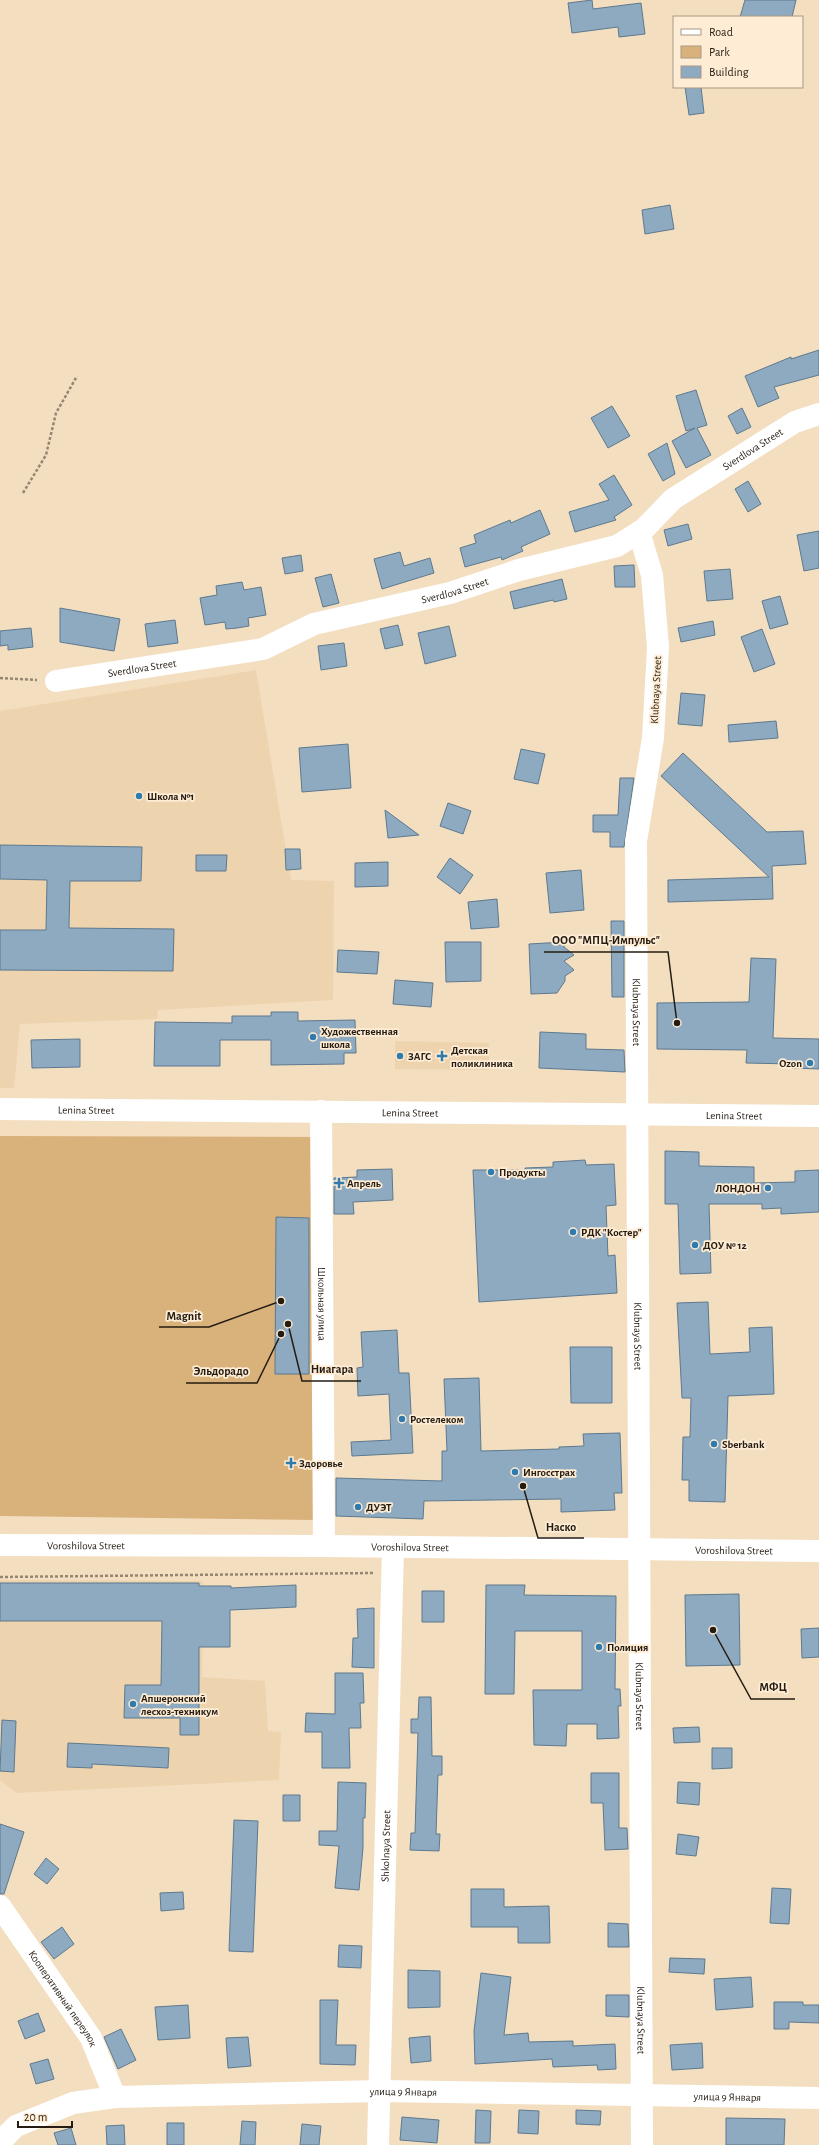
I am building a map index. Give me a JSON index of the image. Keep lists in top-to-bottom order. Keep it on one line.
{"streets":{"street":["Sverdlova Street","Klubnaya Street","Lenina Street","Школьная улица","Voroshilova Street","Shkolnaya Street","Кооперативный переулок","улица 9 Января"]},"crossings":[["Sverdlova Street","Klubnaya Street"],["Klubnaya Street","Lenina Street"],["Klubnaya Street","Voroshilova Street"],["Klubnaya Street","улица 9 Января"],["Lenina Street","Школьная улица"],["Школьная улица","Voroshilova Street"],["Voroshilova Street","Shkolnaya Street"],["Shkolnaya Street","улица 9 Января"],["Кооперативный переулок","улица 9 Января"]],"places":{"other":["Школа №1","ООО \"МПЦ-Импульс\"","Художественная школа","ЗАГС","Ozon","Продукты","ЛОНДОН","РДК \"Костер\"","ДОУ № 12","Magnit","Ниагара","Эльдорадо","Ростелеком","Sberbank","Ингосстрах","Наско","ДУЭТ","МФЦ","Полиция","Апшеронский лесхоз-техникум"],"health":["Детская поликлиника","Апрель","Здоровье"]},"legend":["Road","Park","Building"],"scale_bar":"20 m"}
